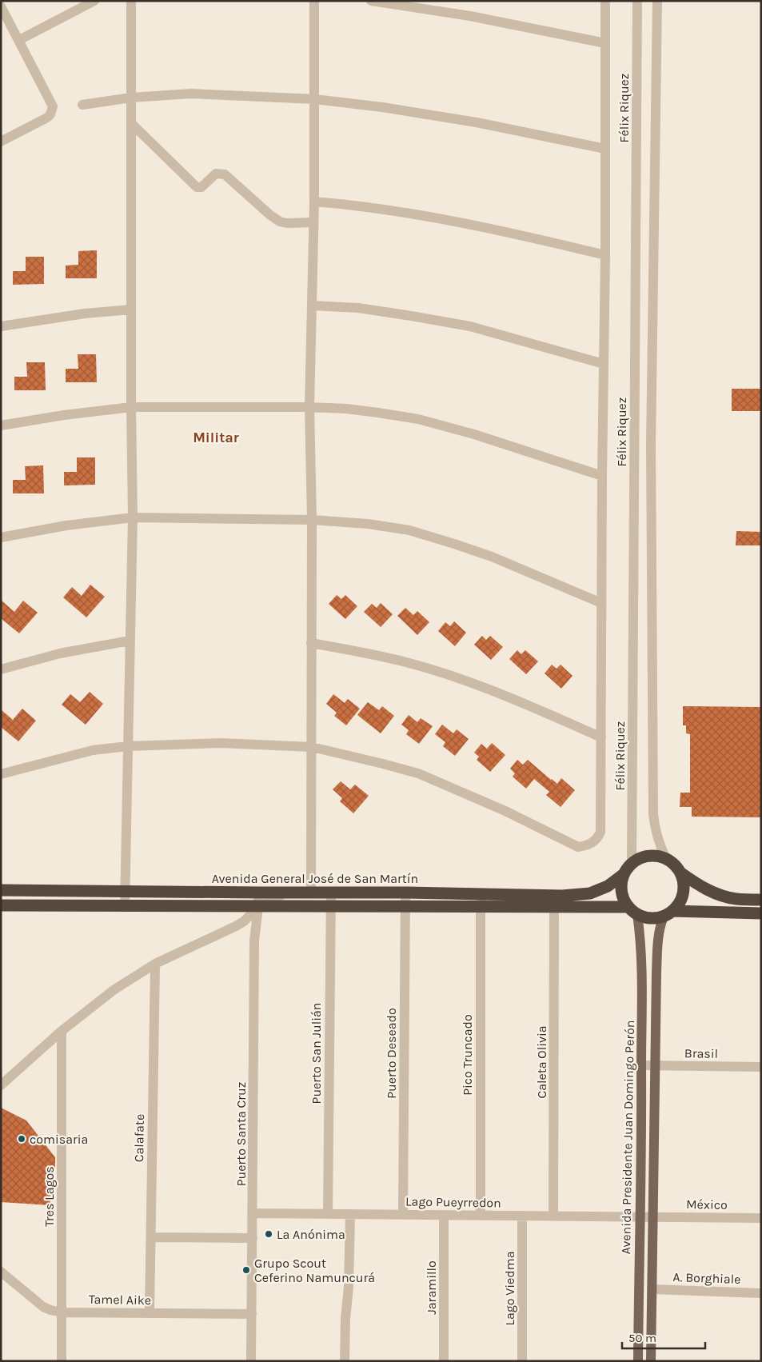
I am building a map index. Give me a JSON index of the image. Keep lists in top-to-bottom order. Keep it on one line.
{"streets":{"highway":["Avenida General José de San Martín"],"main road":["Avenida Presidente Juan Domingo Perón"],"street":["Félix Riquez","Puerto San Julián","Puerto Deseado","Brasil","Pico Truncado","Caleta Olivia","Puerto Santa Cruz","Calafate","Tres Lagos","Lago Pueyrredon","México","A. Borghiale","Jaramillo","Lago Viedma","Tamel Aike"]},"crossings":[["Félix Riquez","Avenida General José de San Martín"],["Félix Riquez","Avenida Presidente Juan Domingo Perón"],["Avenida General José de San Martín","Puerto San Julián"],["Avenida General José de San Martín","Puerto Deseado"],["Avenida General José de San Martín","Pico Truncado"],["Avenida General José de San Martín","Puerto Santa Cruz"],["Avenida General José de San Martín","Avenida Presidente Juan Domingo Perón"],["Puerto San Julián","Lago Pueyrredon"],["Puerto Deseado","Lago Pueyrredon"],["Brasil","Avenida Presidente Juan Domingo Perón"],["Pico Truncado","Lago Pueyrredon"],["Caleta Olivia","Lago Pueyrredon"],["Puerto Santa Cruz","Lago Pueyrredon"],["Puerto Santa Cruz","Tamel Aike"],["Avenida Presidente Juan Domingo Perón","Lago Pueyrredon"],["Avenida Presidente Juan Domingo Perón","México"],["Avenida Presidente Juan Domingo Perón","A. Borghiale"],["Calafate","Tamel Aike"],["Tres Lagos","Tamel Aike"],["Lago Pueyrredon","México"],["Lago Pueyrredon","Jaramillo"],["Lago Pueyrredon","Lago Viedma"]],"districts":["Militar"],"places":["comisaria","La Anónima","Grupo Scout Ceferino Namuncurá"],"scale_bar":"50 m"}
